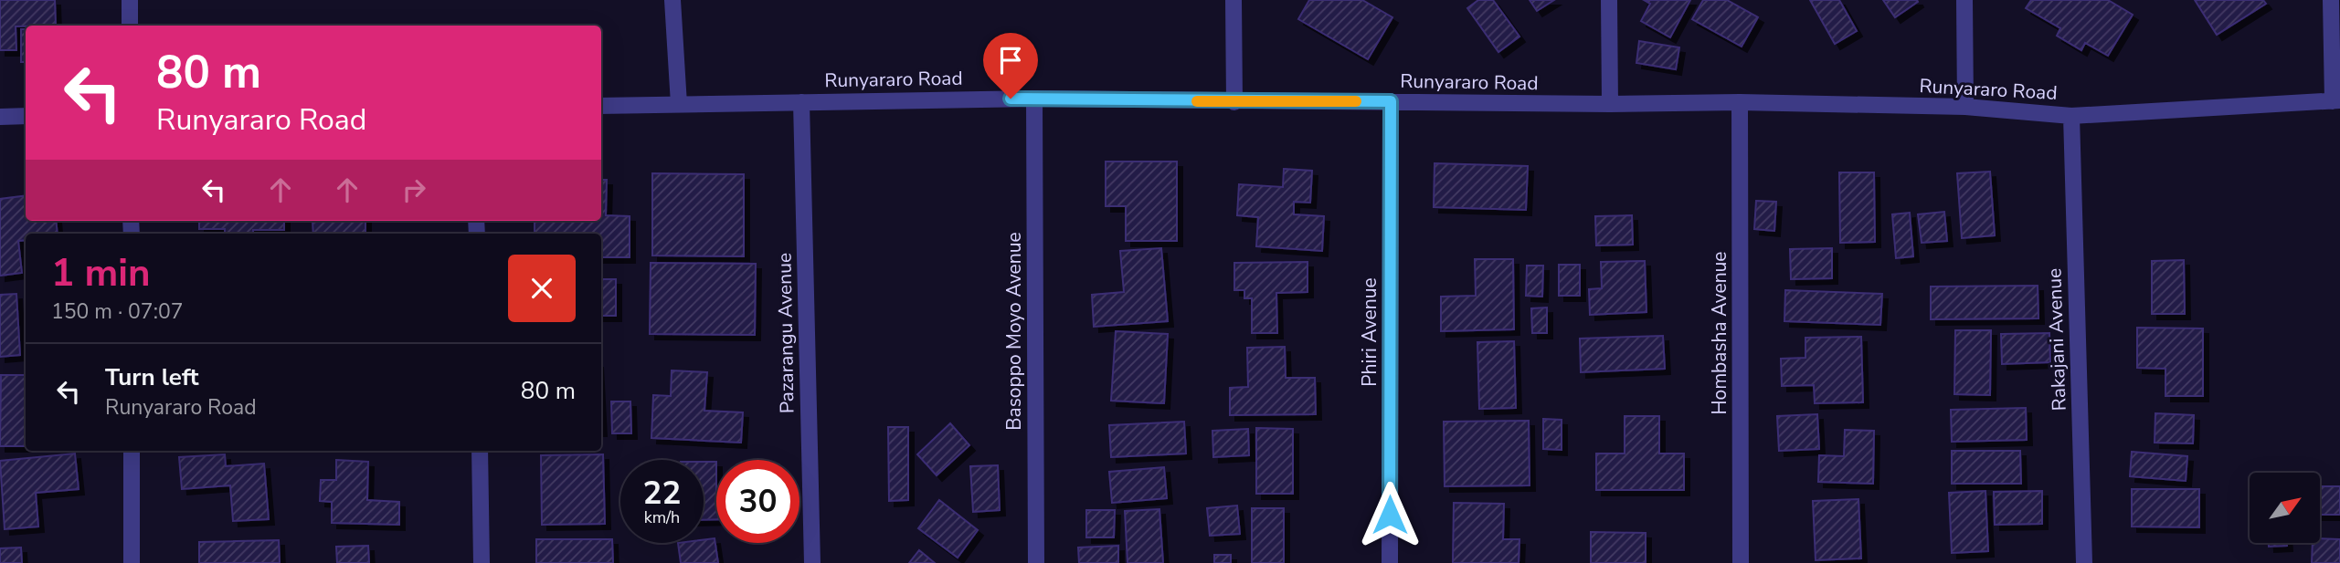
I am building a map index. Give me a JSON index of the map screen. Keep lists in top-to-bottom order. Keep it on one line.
{"streets":{"street":["Runyararo Road","Basoppo Moyo Avenue","Phiri Avenue","Pazarangu Avenue","Hombasha Avenue","Rakajani Avenue"]},"crossings":[["Runyararo Road","Basoppo Moyo Avenue"],["Runyararo Road","Phiri Avenue"],["Runyararo Road","Pazarangu Avenue"],["Runyararo Road","Hombasha Avenue"],["Runyararo Road","Rakajani Avenue"]],"north":"top right","page":{"turn":["80 m","Runyararo Road"],"heading":["1 min","150 m · 07:07"],"list":[{"name":"Turn left","note":"Runyararo Road","value":"80 m"}],"speed":"22 km/h","limit":"30"}}
